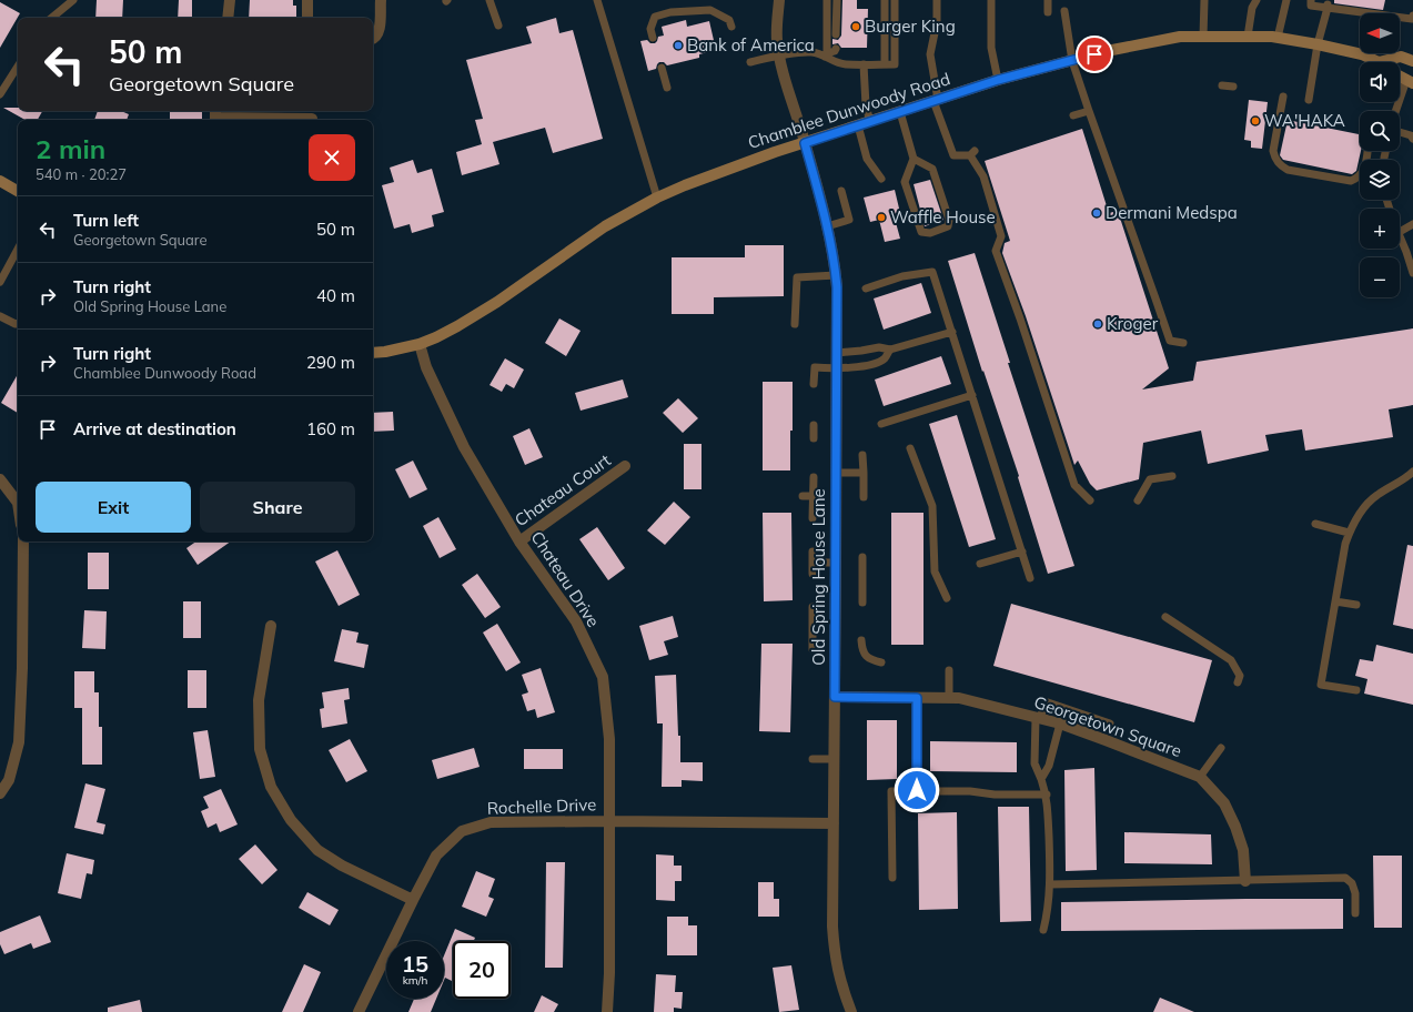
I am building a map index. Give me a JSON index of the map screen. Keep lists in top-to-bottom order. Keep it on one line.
{"streets":{"street":["Chamblee Dunwoody Road","Chateau Court","Old Spring House Lane","Chateau Drive","Georgetown Square","Rochelle Drive"]},"crossings":[["Chamblee Dunwoody Road","Old Spring House Lane"],["Chamblee Dunwoody Road","Chateau Drive"],["Chateau Court","Chateau Drive"],["Old Spring House Lane","Georgetown Square"],["Old Spring House Lane","Rochelle Drive"],["Chateau Drive","Rochelle Drive"]],"places":["Burger King","Bank of America","WA'HAKA","Dermani Medspa","Waffle House","Kroger"],"north":"left","page":{"map_buttons":["+","−"],"turn":["50 m","Georgetown Square"],"heading":["2 min","540 m · 20:27"],"list":[{"name":"Turn left","note":"Georgetown Square","value":"50 m"},{"name":"Turn right","note":"Old Spring House Lane","value":"40 m"},{"name":"Turn right","note":"Chamblee Dunwoody Road","value":"290 m"},{"name":"Arrive at destination","value":"160 m"}],"buttons":["Exit","Share"],"speed":"15 km/h","limit":"20"}}
